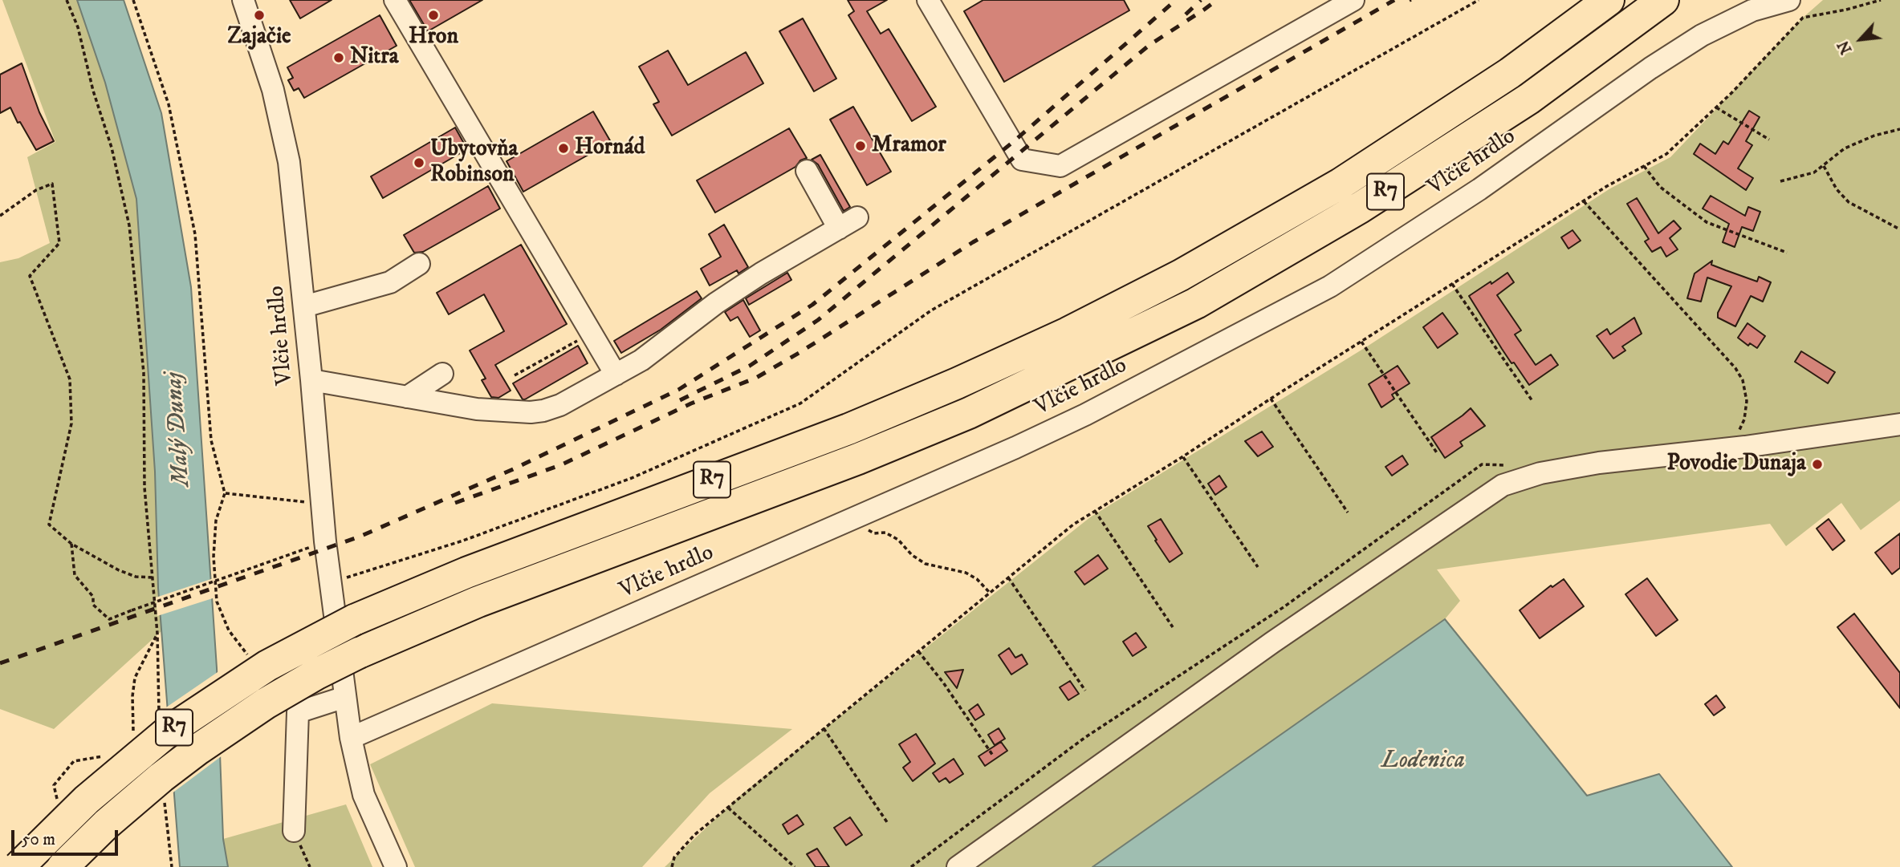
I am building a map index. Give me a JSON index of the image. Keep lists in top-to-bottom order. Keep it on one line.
{"streets":{"highway":["R7"],"street":["Vlčie hrdlo"]},"water":["Malý Dunaj","Lodenica"],"places":["Zajačie","Hron","Nitra","Mramor","Hornád","Ubytovňa Robinson","Povodie Dunaja"],"scale_bar":"50 m","north":"bottom left"}
